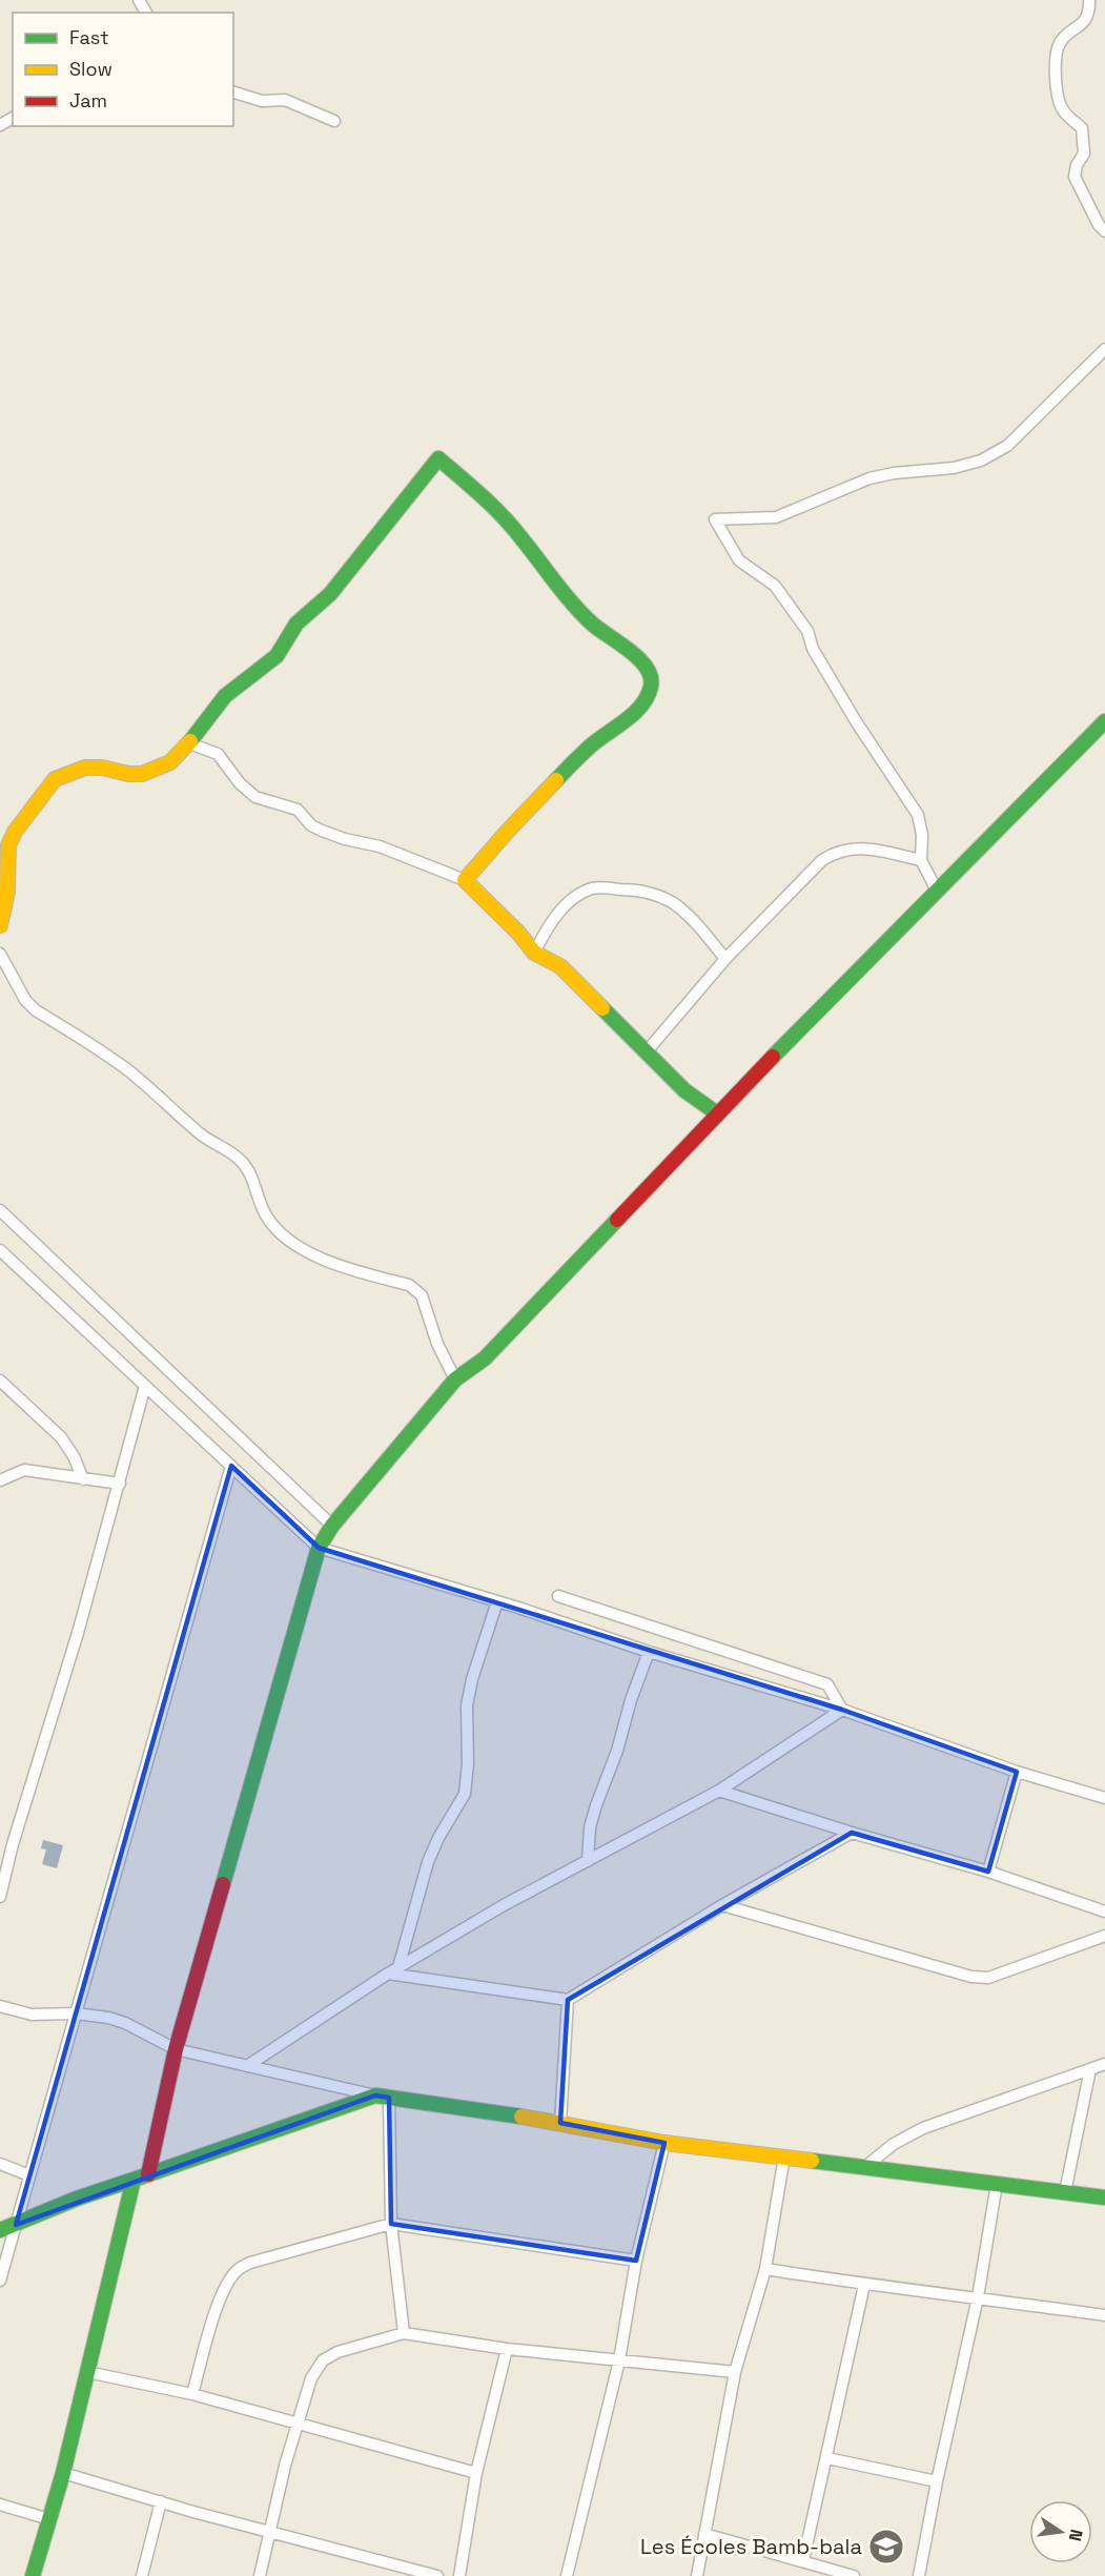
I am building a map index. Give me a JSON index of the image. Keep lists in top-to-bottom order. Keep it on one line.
{"places":{"school or university":["Les Écoles Bamb-bala"]},"legend":["Fast","Slow","Jam"],"north":"right"}
